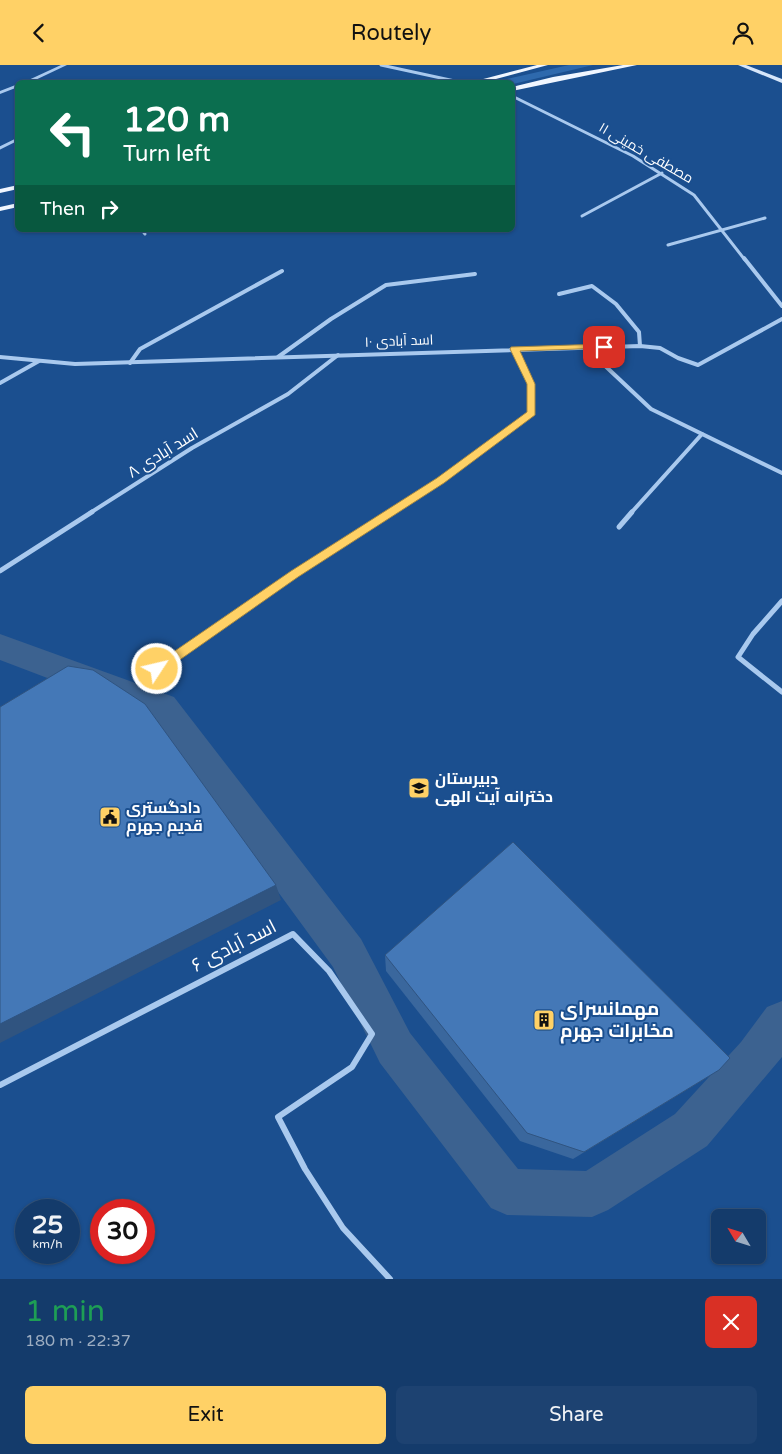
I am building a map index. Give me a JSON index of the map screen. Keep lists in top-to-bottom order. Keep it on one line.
{"streets":{"street":["مصطفی خمینی ۱۱","اسد آبادی ۱۰","اسد آبادی ۸","اسد آبادی ۶"]},"crossings":[["اسد آبادی ۱۰","اسد آبادی ۸"]],"places":{"school or university":["دبیرستان دخترانه آیت الهی"],"public building":["دادگستری قدیم جهرم"],"building":["مهمانسرای مخابرات جهرم"]},"north":"top left","page":{"header":"Routely","turn":["120 m","Turn left"],"then":"Then","speed":"25 km/h","limit":"30","heading":["1 min","180 m · 22:37"],"buttons":["Exit","Share"]}}
